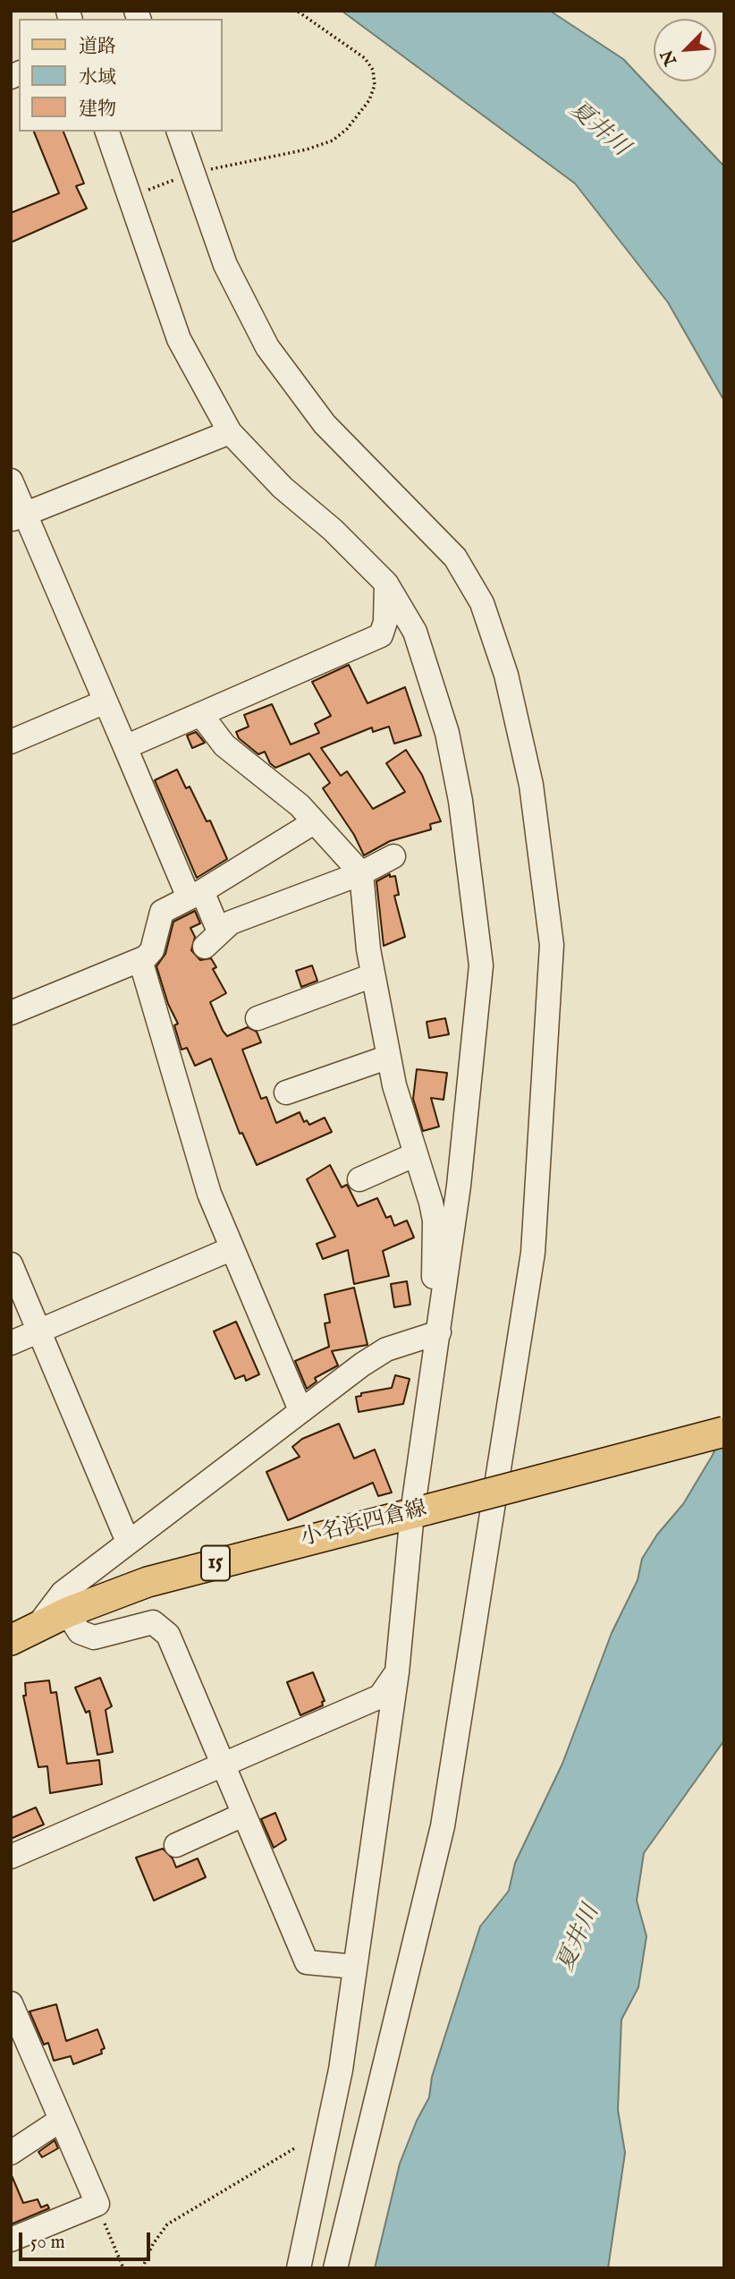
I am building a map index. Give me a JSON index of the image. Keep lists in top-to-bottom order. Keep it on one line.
{"streets":{"main road":["小名浜四倉線","15"]},"water":["夏井川"],"legend":["道路","水域","建物"],"scale_bar":"50 m","north":"bottom left"}
